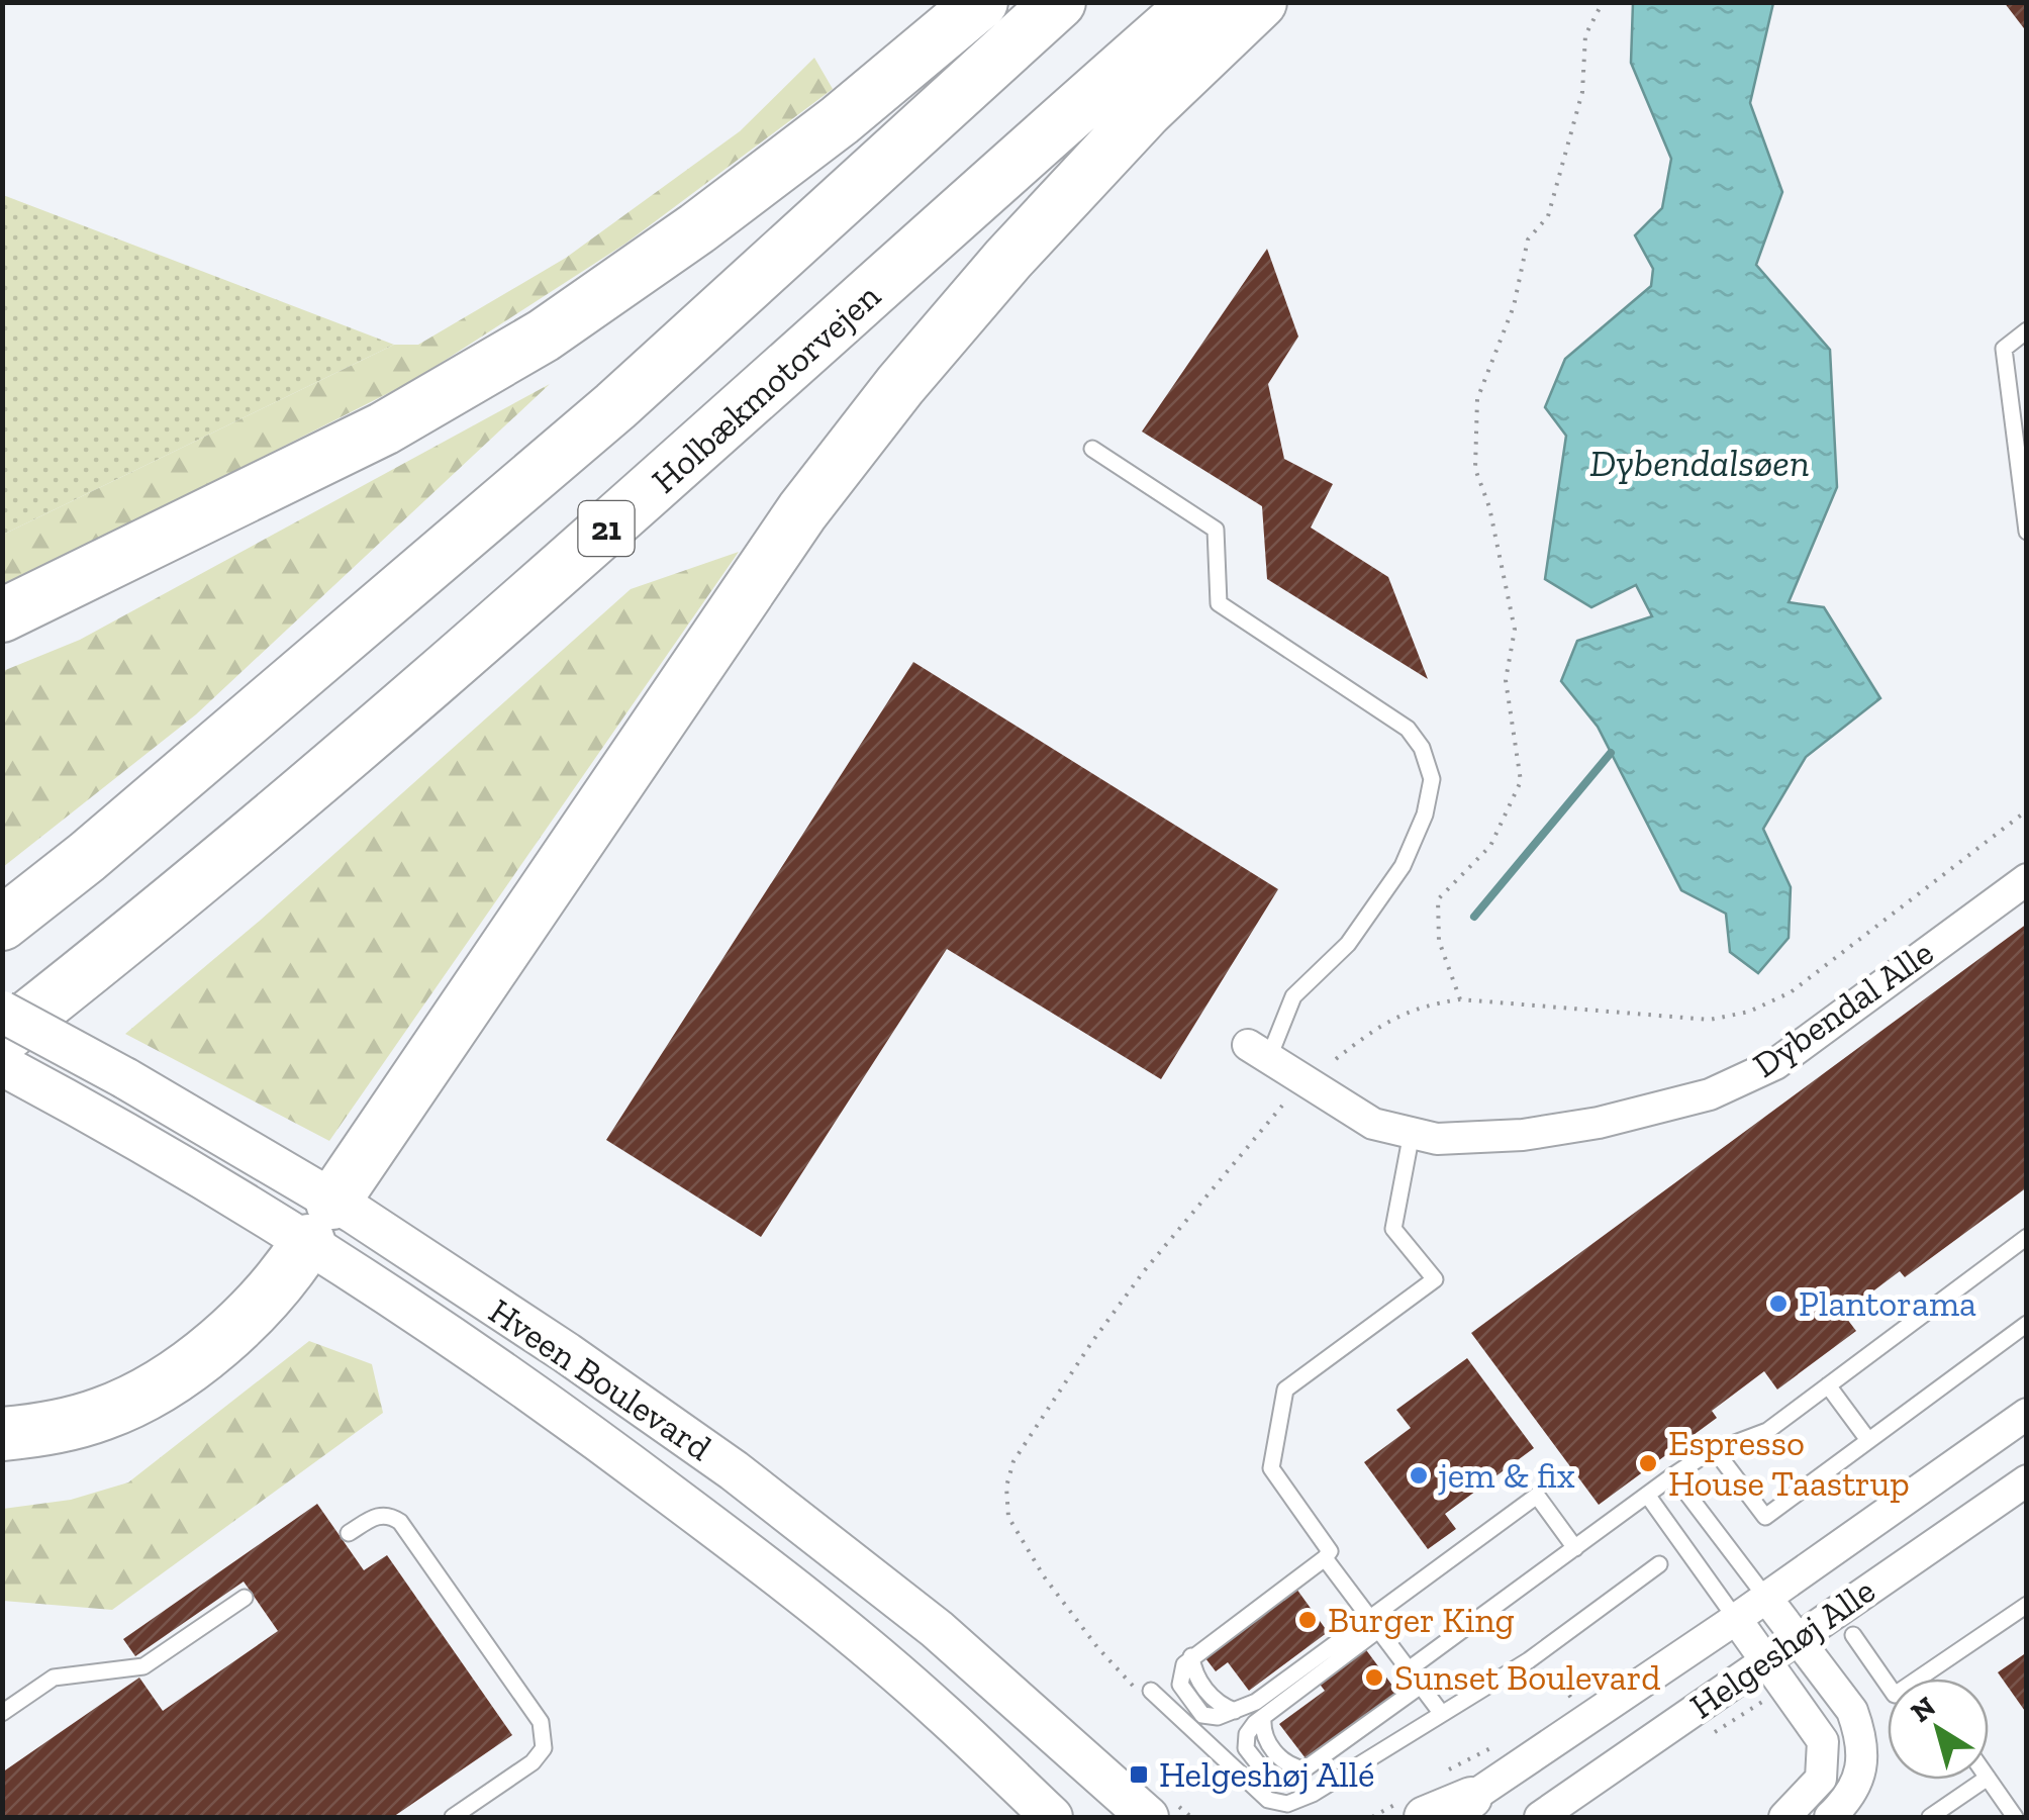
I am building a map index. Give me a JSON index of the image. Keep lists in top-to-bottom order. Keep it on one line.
{"streets":{"highway":["Holbækmotorvejen","21"],"street":["Dybendal Alle","Hveen Boulevard","Helgeshøj Alle"]},"water":["Dybendalsøen"],"places":{"other":["Plantorama","Espresso House Taastrup","jem & fix","Burger King","Sunset Boulevard"],"transit":["Helgeshøj Allé"]},"north":"top left"}
